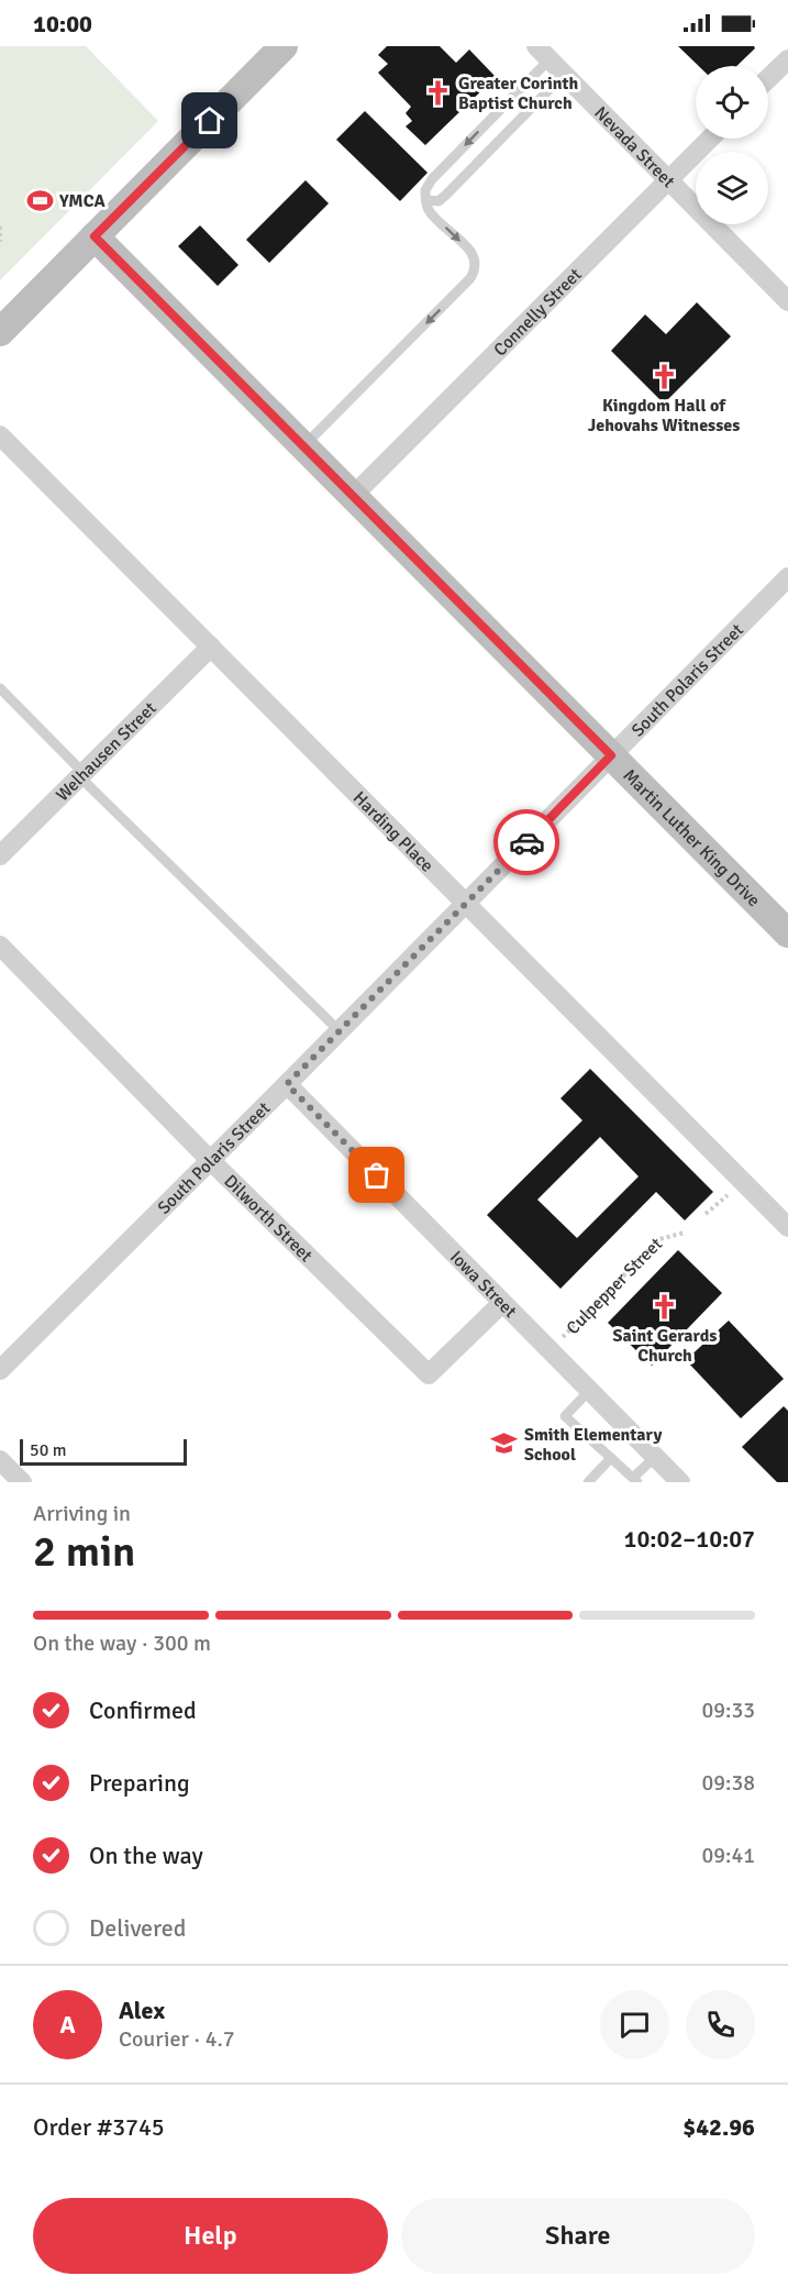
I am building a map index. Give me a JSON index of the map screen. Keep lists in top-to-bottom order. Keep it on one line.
{"streets":{"main road":["Martin Luther King Drive"],"street":["Nevada Street","Connelly Street","South Polaris Street","Welhausen Street","Harding Place","Dilworth Street","Iowa Street"],"path":["Culpepper Street"]},"crossings":[["Nevada Street","Connelly Street"],["Connelly Street","Martin Luther King Drive"],["South Polaris Street","Harding Place"],["South Polaris Street","Martin Luther King Drive"],["South Polaris Street","Dilworth Street"],["South Polaris Street","Iowa Street"],["Welhausen Street","Harding Place"],["Dilworth Street","Iowa Street"],["Iowa Street","Culpepper Street"]],"places":{"church":["Greater Corinth Baptist Church","Kingdom Hall of Jehovahs Witnesses","Saint Gerards Church"],"sports":["YMCA"],"school or university":["Smith Elementary School"]},"scale_bar":"50 m","page":{"status":"10:00","scale":"50 m","heading":["2 min","Arriving in","10:02–10:07"],"panel":["Alex","Courier · 4.7","Order #3745","$42.96"],"bar":"On the way · 300 m","list":[["Confirmed","09:33"],["Preparing","09:38"],["On the way","09:41"],"Delivered"],"round":"A","buttons":["Help","Share"]}}
